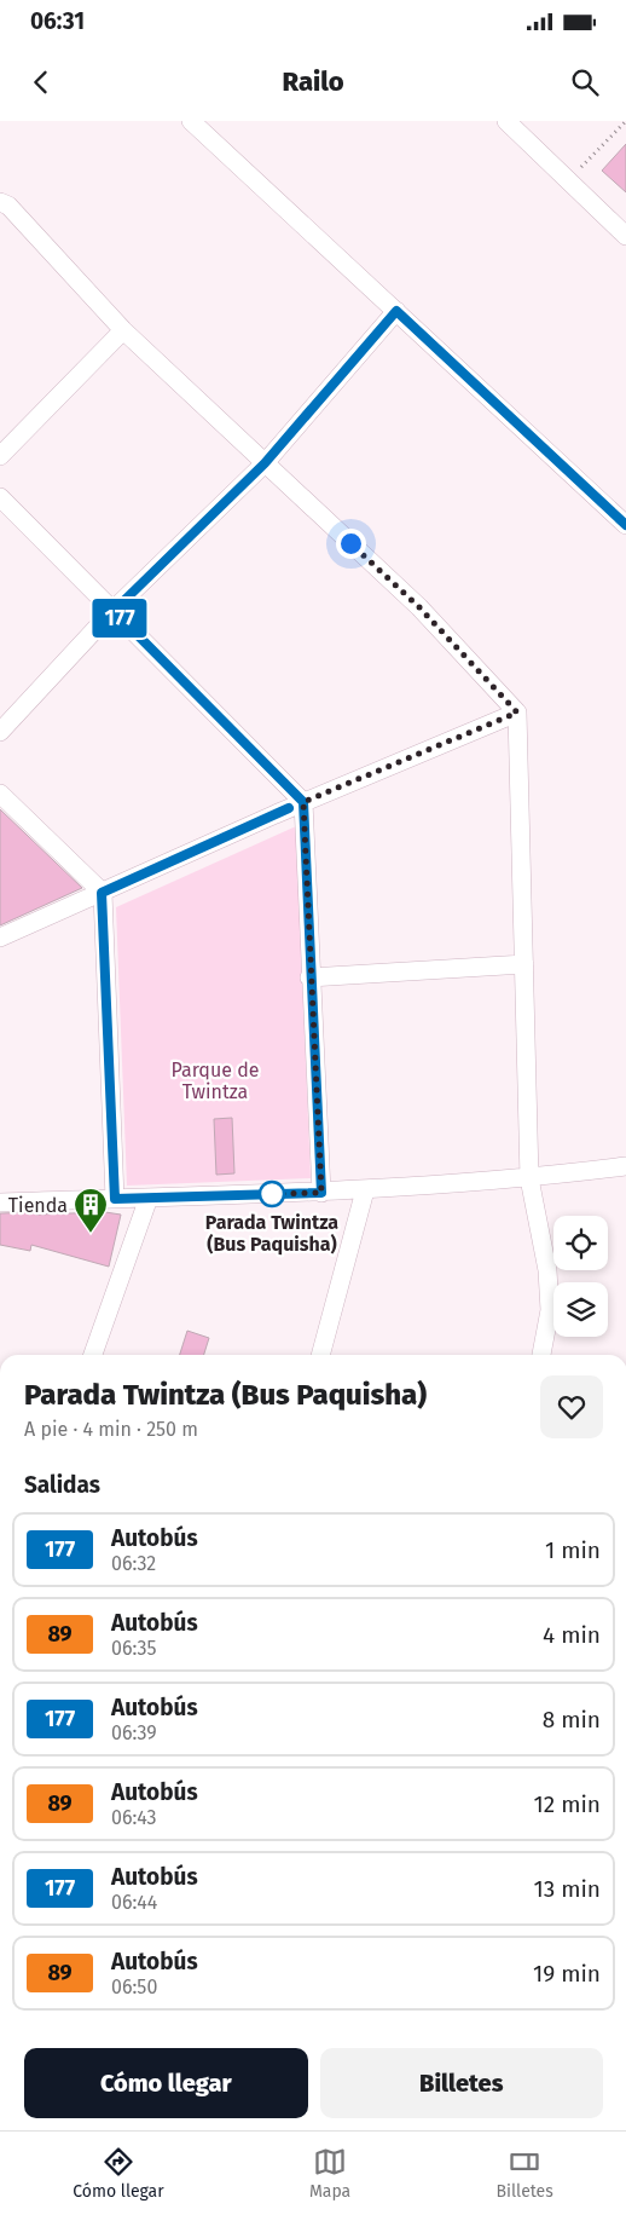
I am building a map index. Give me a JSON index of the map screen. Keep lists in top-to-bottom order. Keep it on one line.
{"parks":["Parque de Twintza"],"places":{"other":["Parada Twintza (Bus Paquisha)"],"building":["Tienda"]},"lines":["bus line 177"],"page":{"status":"06:31","header":"Railo","on_map":"177","heading":[["Parada Twintza (Bus Paquisha)","A pie · 4 min · 250 m"],"Salidas"],"list":[{"mark":"177","name":"Autobús","note":"06:32","value":"1 min"},{"mark":"89","name":"Autobús","note":"06:35","value":"4 min"},{"mark":"177","name":"Autobús","note":"06:39","value":"8 min"},{"mark":"89","name":"Autobús","note":"06:43","value":"12 min"},{"mark":"177","name":"Autobús","note":"06:44","value":"13 min"},{"mark":"89","name":"Autobús","note":"06:50","value":"19 min"}],"buttons":["Cómo llegar","Billetes"],"tabs":["Cómo llegar","Mapa","Billetes"]}}
